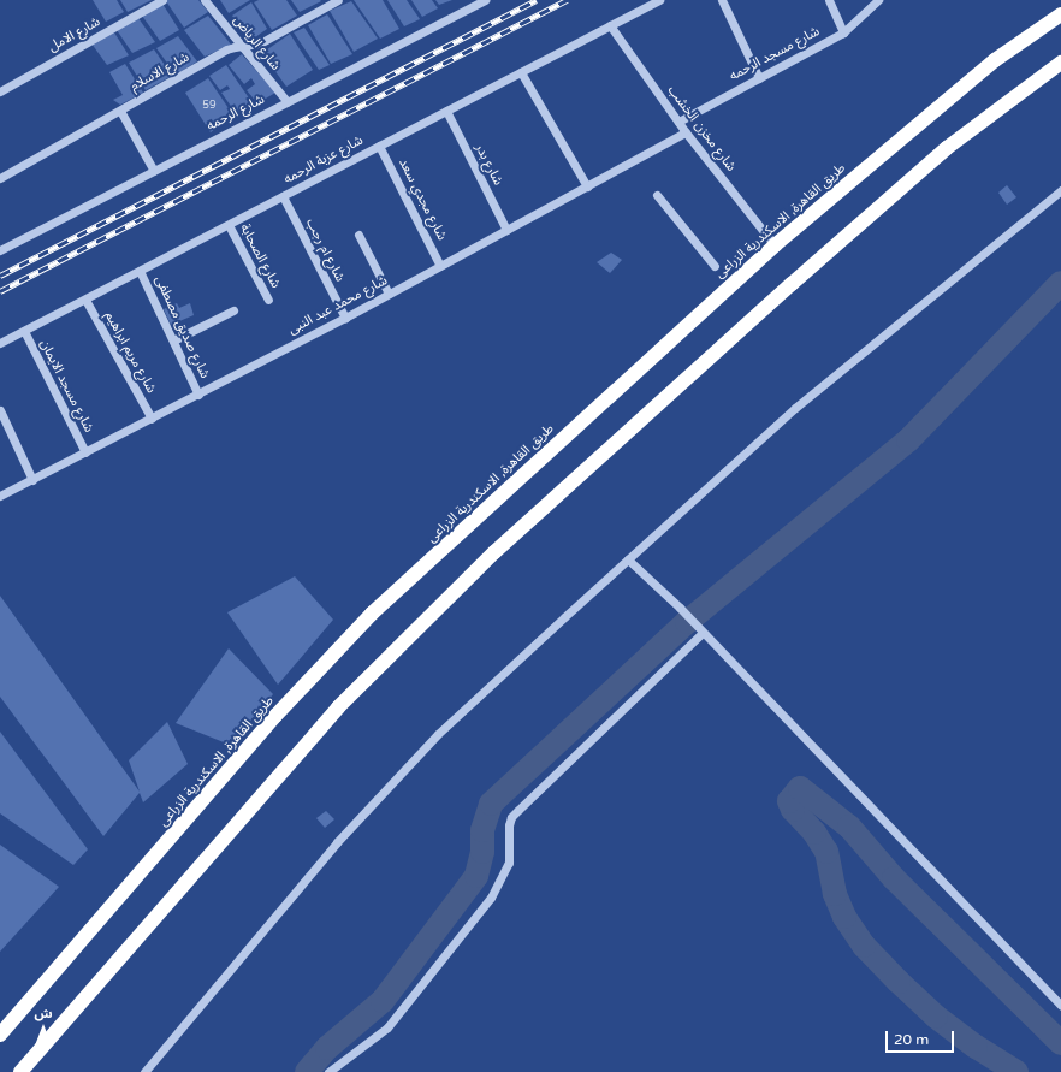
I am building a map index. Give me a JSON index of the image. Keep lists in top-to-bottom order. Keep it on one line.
{"streets":{"highway":["طريق القاهرة, الاسكندرية الزراعى"],"street":["شارع الامل","شارع الرياض","شارع مسجد الرحمه","شارع الاسلام","شارع الرحمه","شارع مخزن الخشب","شارع عزبة الرحمه","شارع بدر","شارع مجدي سعد","شارع ام رجب","شارع الصحابة","شارع محمد عبد النبى","شارع صديق مصطفى","شارع مريم ابراهيم","شارع مسجد الايمان"]},"crossings":[["شارع الرياض","شارع الاسلام"],["شارع الرياض","شارع الرحمه"],["شارع مسجد الرحمه","شارع مخزن الخشب"],["شارع مخزن الخشب","شارع عزبة الرحمه"],["شارع مخزن الخشب","طريق القاهرة, الاسكندرية الزراعى"],["شارع مخزن الخشب","شارع محمد عبد النبى"],["شارع عزبة الرحمه","شارع بدر"],["شارع عزبة الرحمه","شارع مجدي سعد"],["شارع عزبة الرحمه","شارع ام رجب"],["شارع عزبة الرحمه","شارع الصحابة"],["شارع عزبة الرحمه","شارع صديق مصطفى"],["شارع عزبة الرحمه","شارع مريم ابراهيم"],["شارع عزبة الرحمه","شارع مسجد الايمان"],["شارع بدر","شارع محمد عبد النبى"],["شارع مجدي سعد","شارع محمد عبد النبى"],["شارع ام رجب","شارع محمد عبد النبى"],["شارع محمد عبد النبى","شارع صديق مصطفى"],["شارع محمد عبد النبى","شارع مريم ابراهيم"],["شارع محمد عبد النبى","شارع مسجد الايمان"]],"house_numbers":["59"],"scale_bar":"20 m","north":"top"}
